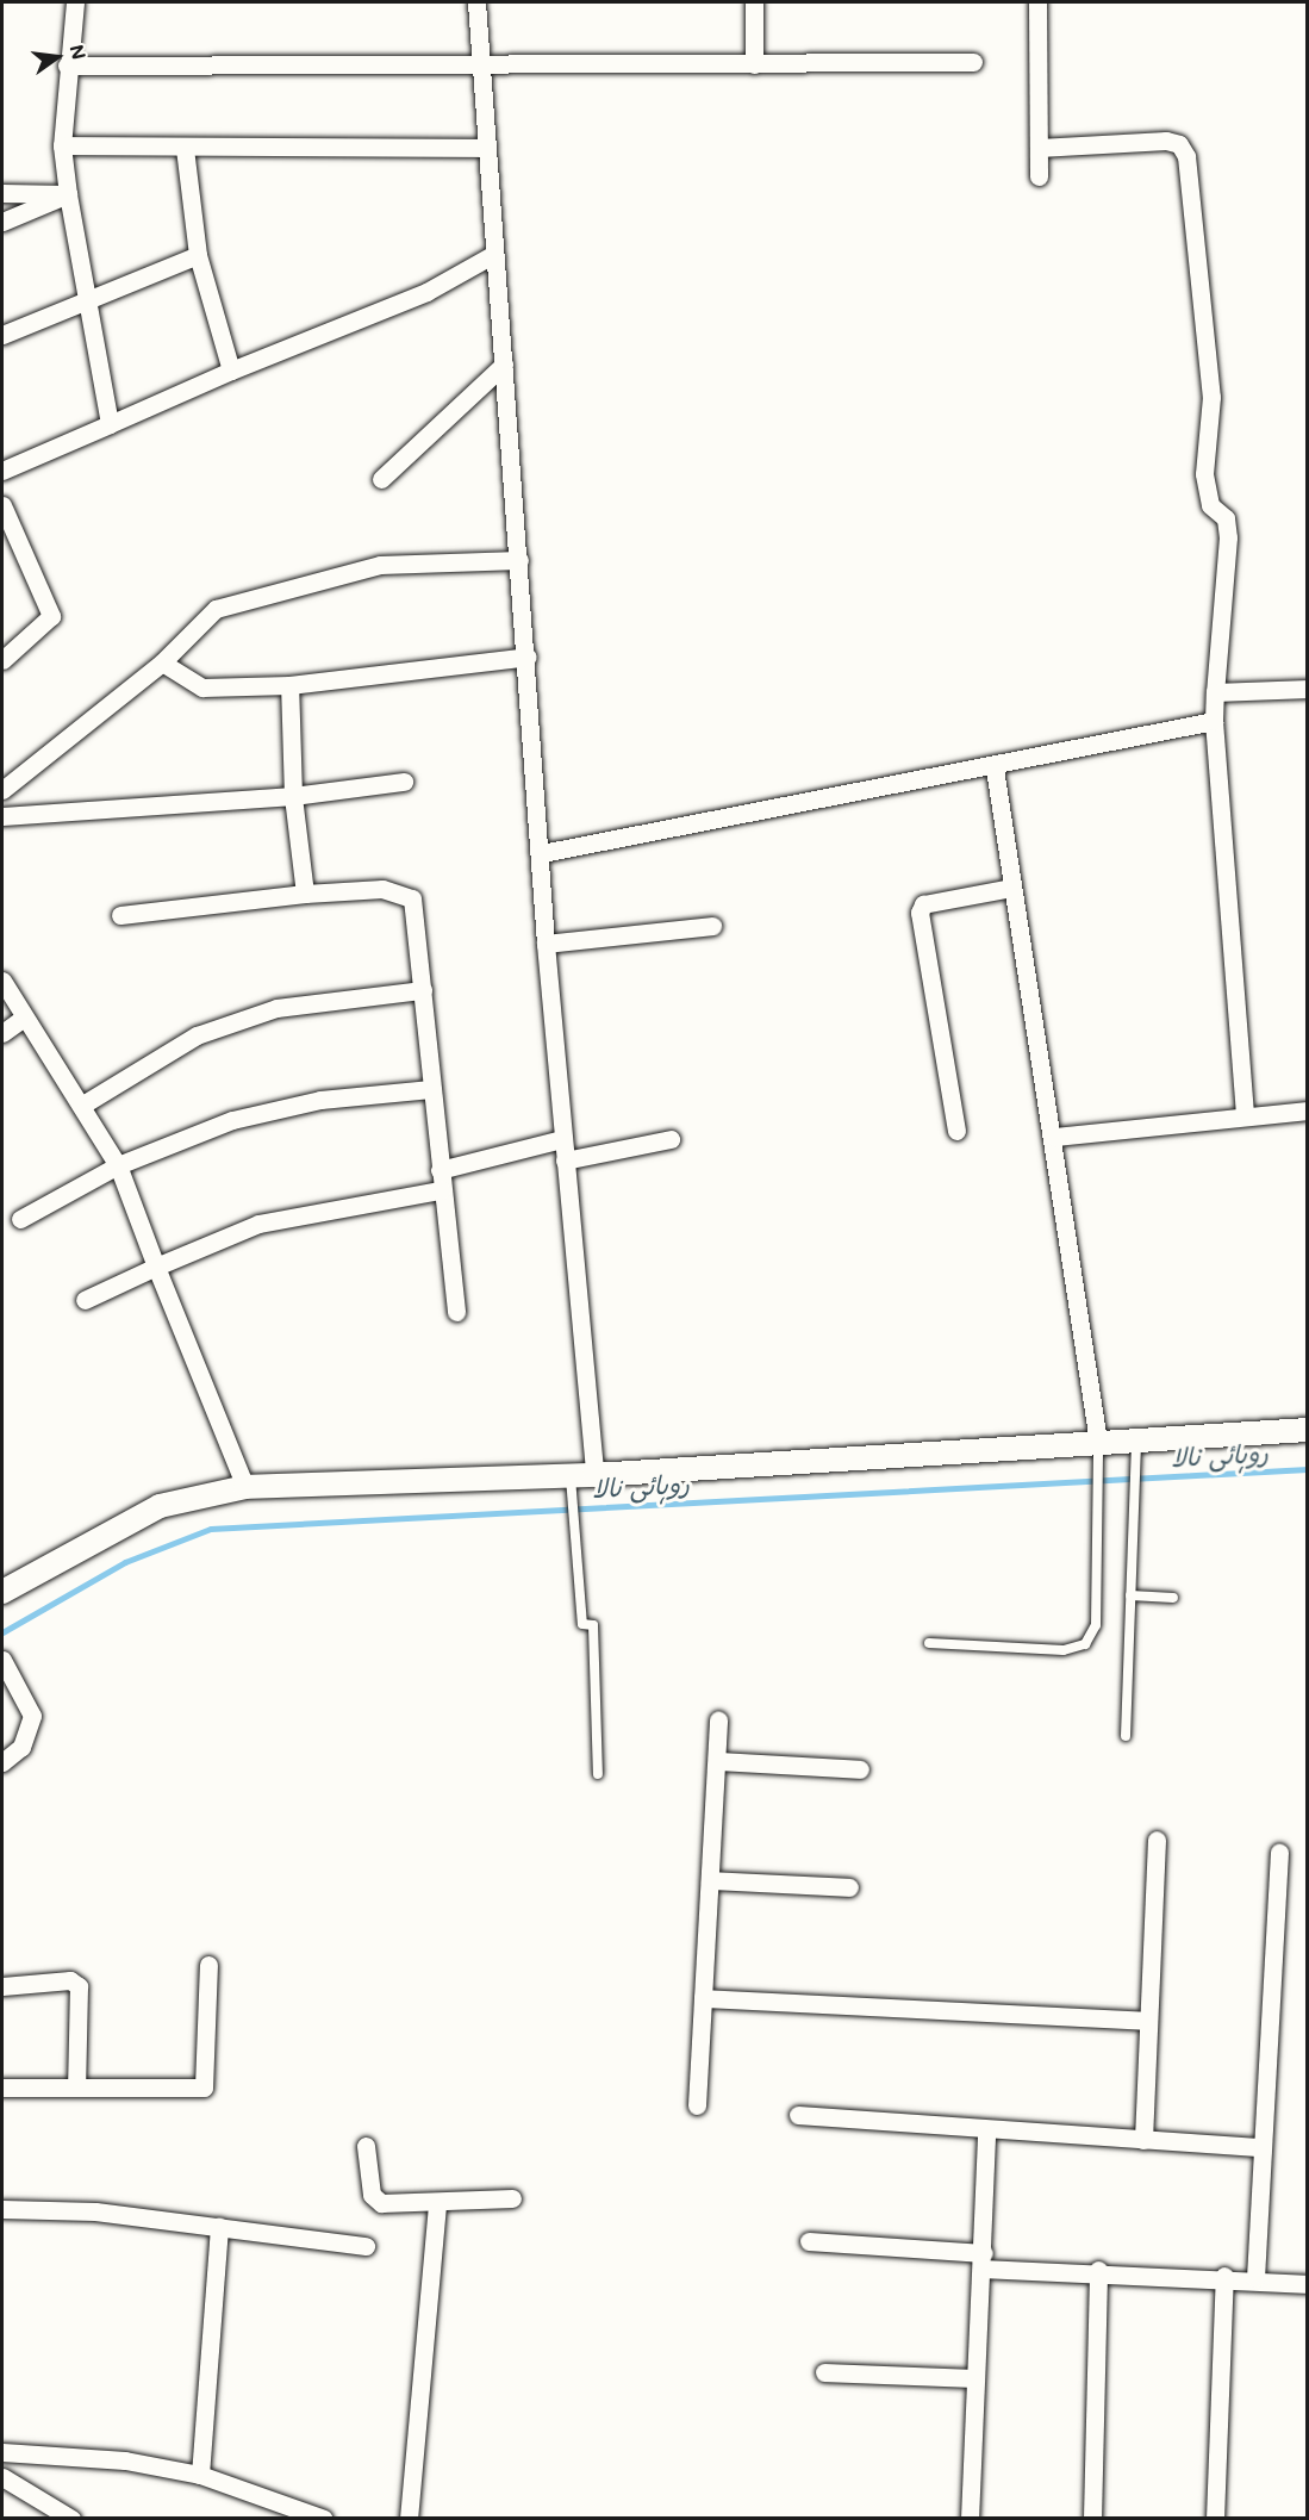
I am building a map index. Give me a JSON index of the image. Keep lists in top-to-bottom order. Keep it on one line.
{"water":["روہائی نالا"],"north":"right"}
